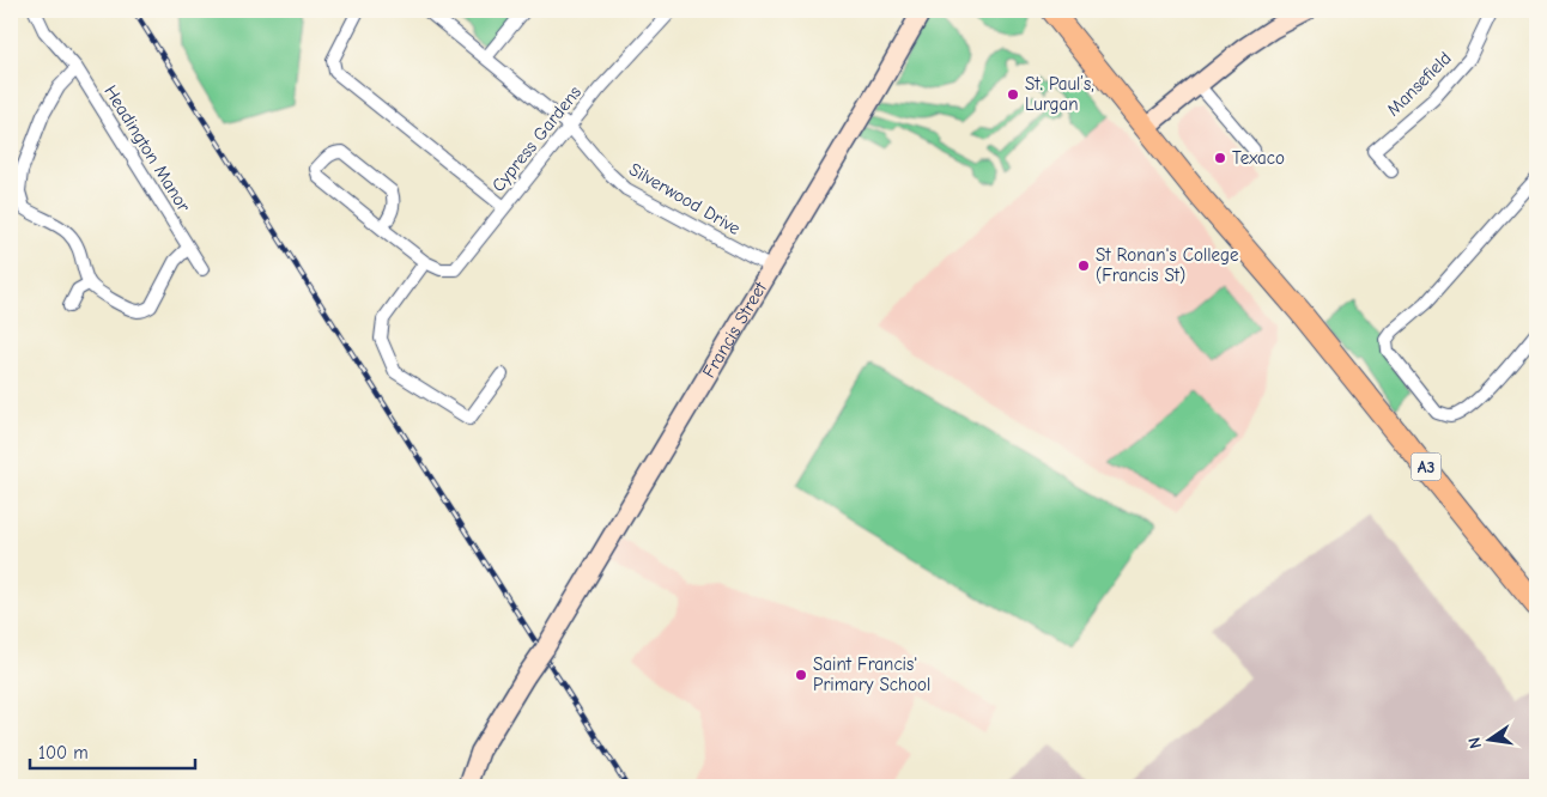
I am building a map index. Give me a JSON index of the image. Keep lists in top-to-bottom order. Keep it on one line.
{"streets":{"highway":["A3"],"main road":["Francis Street"],"street":["Mansefield","Cypress Gardens","Headington Manor","Silverwood Drive"]},"crossings":[["Cypress Gardens","Silverwood Drive"],["Silverwood Drive","Francis Street"]],"places":["St. Paul’s, Lurgan","Texaco","St Ronan's College (Francis St)","Saint Francis' Primary School"],"scale_bar":"100 m","north":"left"}
